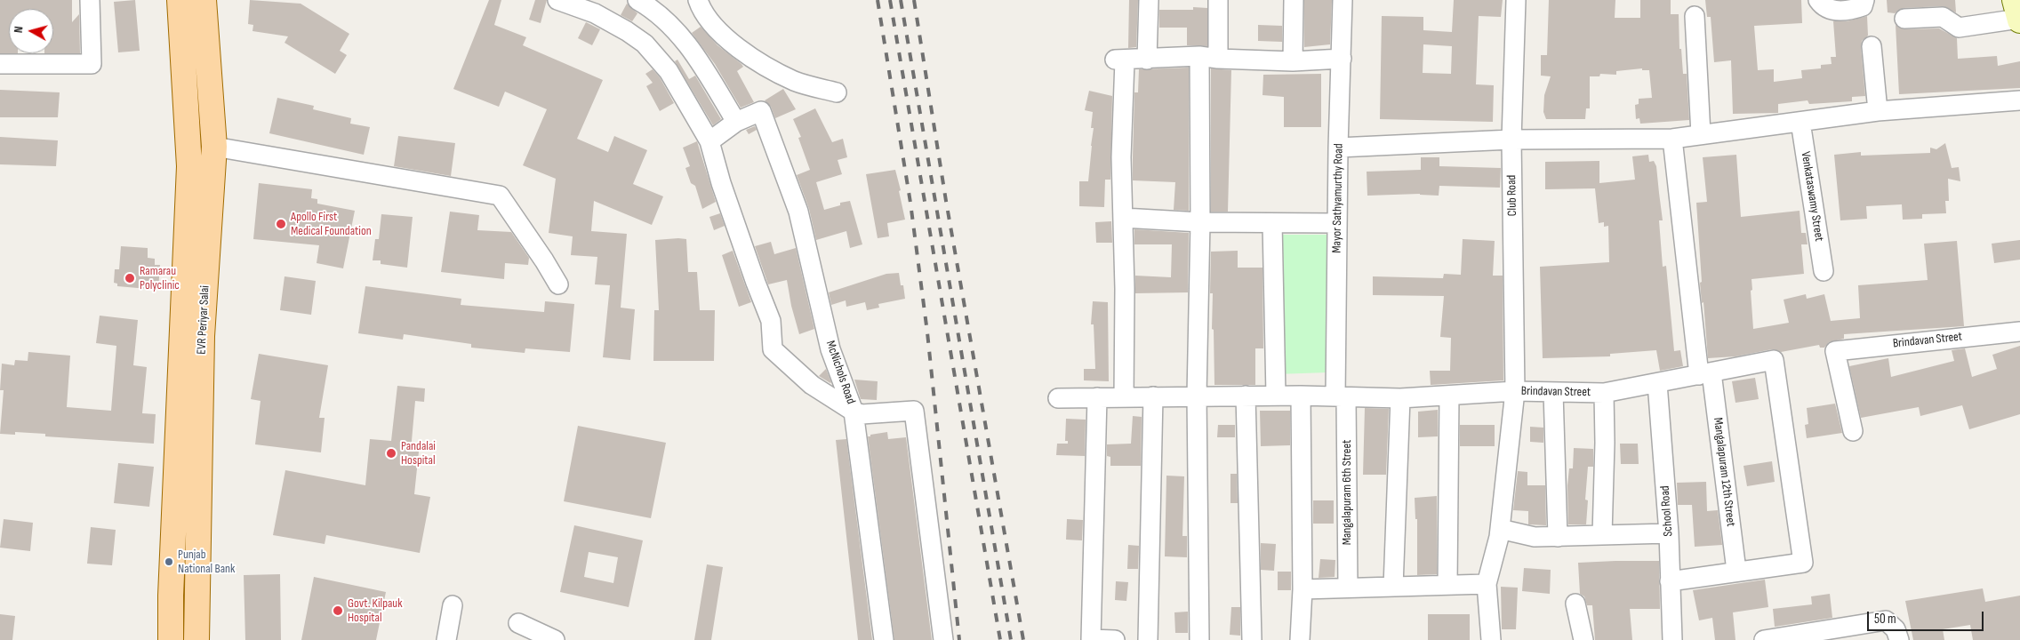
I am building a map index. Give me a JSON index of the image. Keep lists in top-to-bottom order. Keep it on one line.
{"streets":{"main road":["EVR Periyar Salai"],"street":["Club Road","Venkataswamy Street","Mayor Sathyamurthy Road","Brindavan Street","McNichols Road","Mangalapuram 12th Street","Mangalapuram 6th Street","School Road"]},"crossings":[["Club Road","Brindavan Street"],["Mayor Sathyamurthy Road","Brindavan Street"],["Mayor Sathyamurthy Road","Mangalapuram 6th Street"],["Brindavan Street","Mangalapuram 12th Street"],["Brindavan Street","Mangalapuram 6th Street"],["Brindavan Street","School Road"]],"places":["Apollo First Medical Foundation","Ramarau Polyclinic","Pandalai Hospital","Punjab National Bank","Govt. Kilpauk Hospital"],"scale_bar":"50 m","north":"left"}
